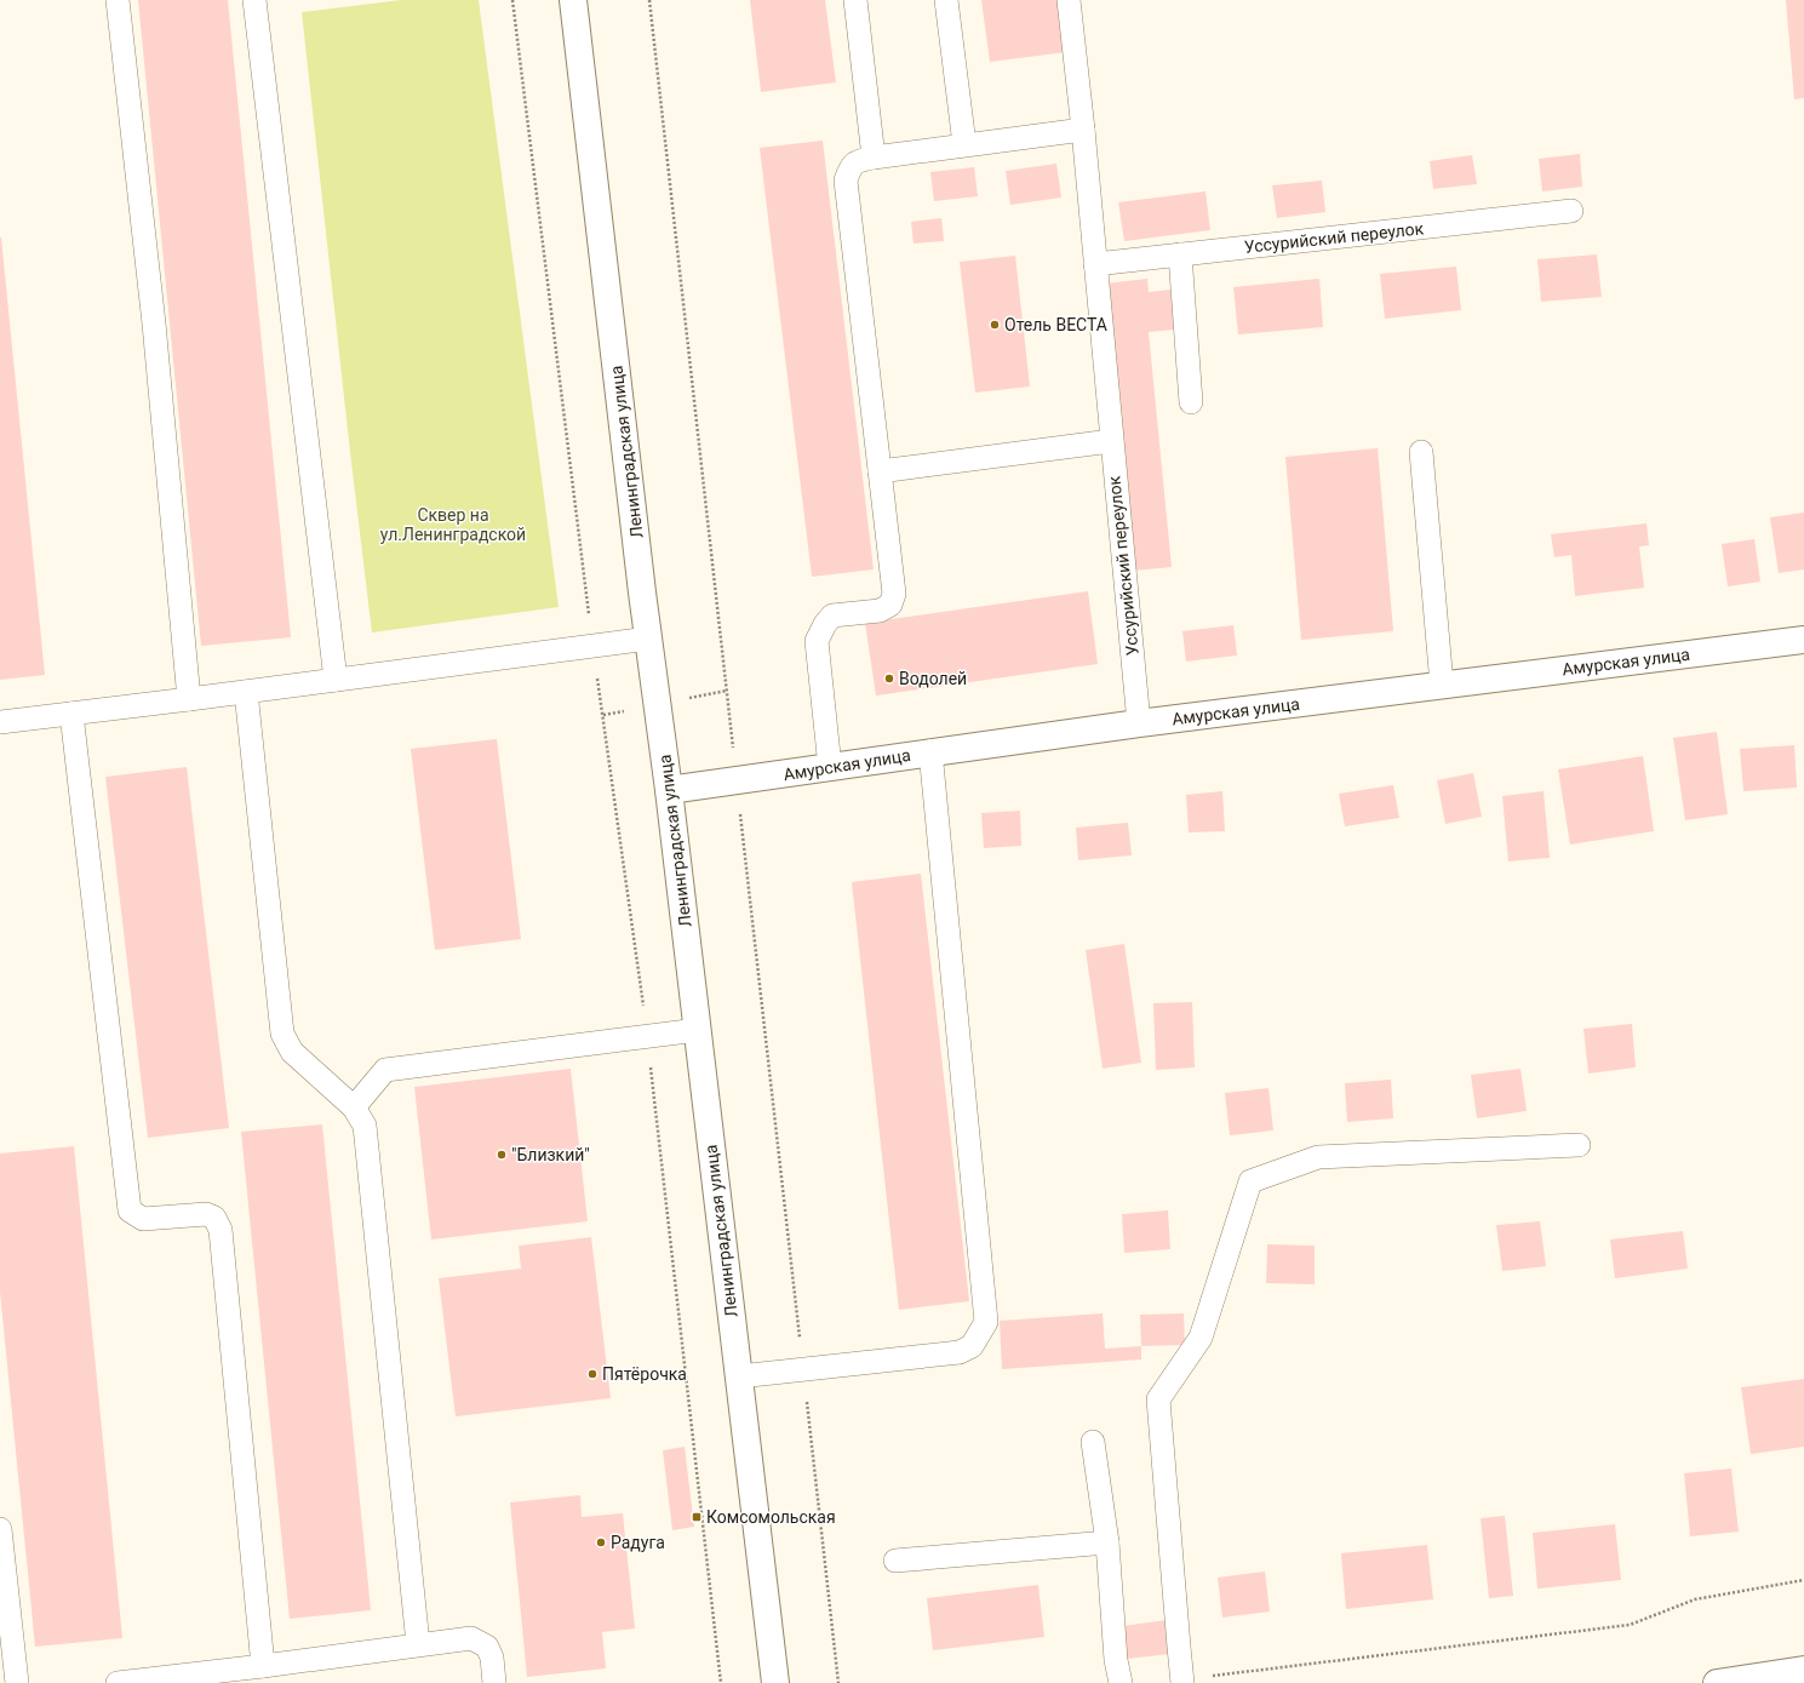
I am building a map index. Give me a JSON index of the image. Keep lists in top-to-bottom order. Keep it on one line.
{"streets":{"main road":["Ленинградская улица","Амурская улица"],"lane":["Уссурийский переулок"]},"crossings":[["Уссурийский переулок","Амурская улица"],["Ленинградская улица","Амурская улица"]],"parks":["Сквер на ул.Ленинградской"],"places":{"other":["Отель ВЕСТА","Водолей","\"Близкий\"","Пятёрочка","Радуга"],"transit":["Комсомольская"]}}
